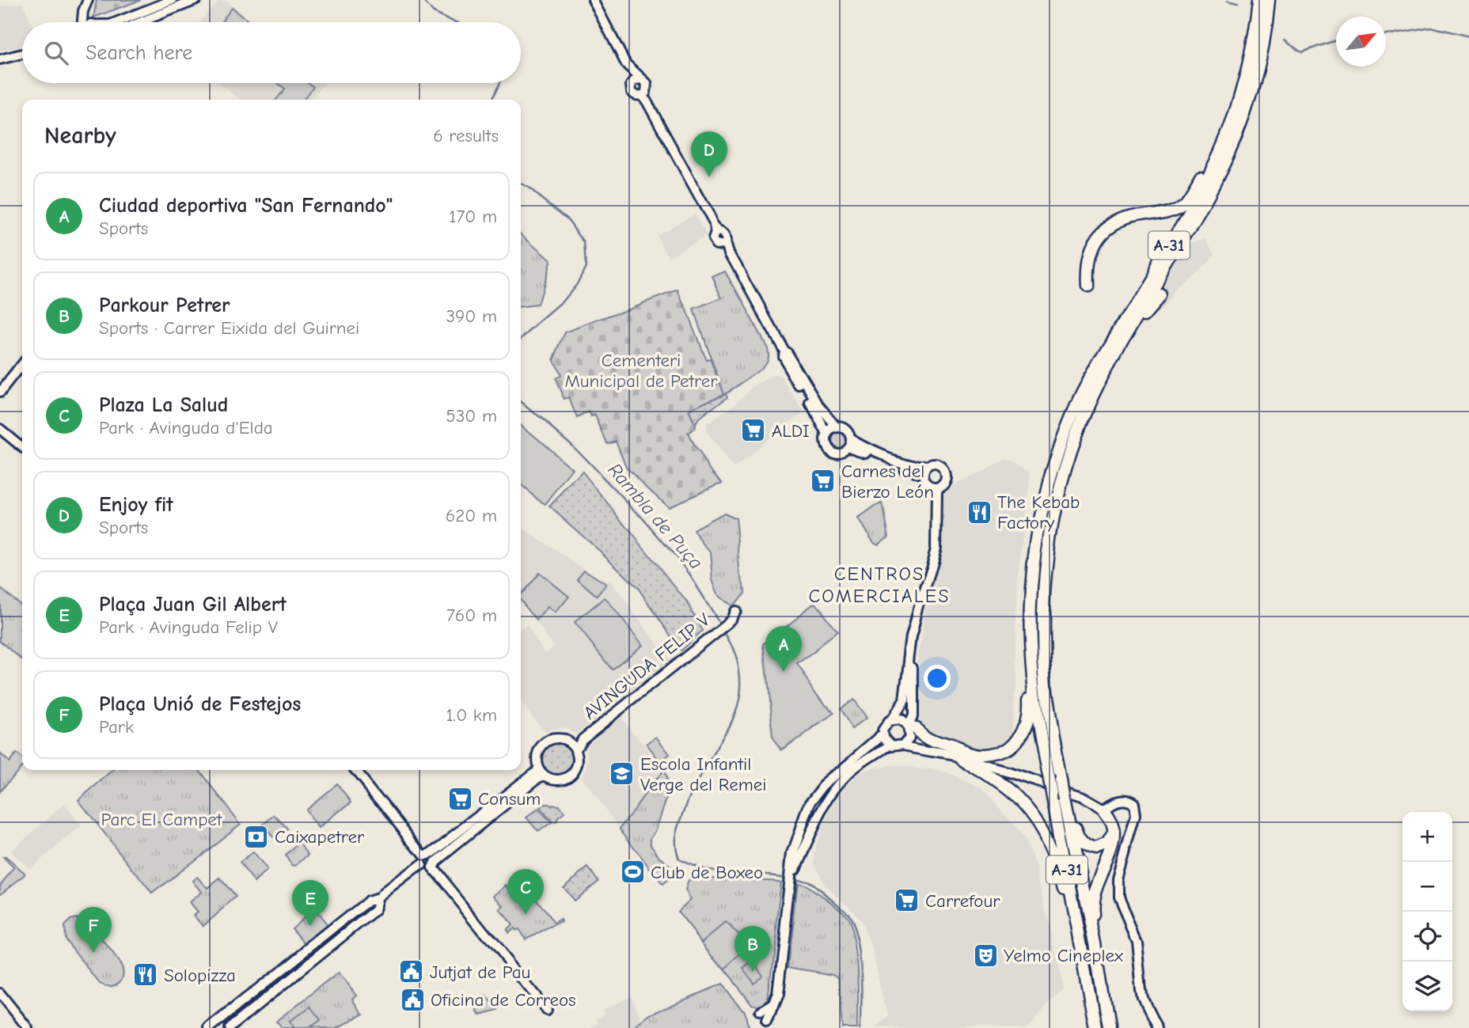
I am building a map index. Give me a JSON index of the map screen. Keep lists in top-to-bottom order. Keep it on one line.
{"streets":{"highway":["A-31"],"street":["AVINGUDA FELIP V"]},"districts":["CENTROS COMERCIALES"],"water":["Rambla de Puça"],"parks":["Cementeri Municipal de Petrer","Parc El Campet"],"places":{"supermarket":["ALDI","Carnes del Bierzo León","Consum","Carrefour"],"restaurant":["The Kebab Factory","Solopizza"],"school or university":["Escola Infantil Verge del Remei"],"bank":["Caixapetrer"],"sports":["Club de Boxeo"],"theatre":["Yelmo Cineplex"],"public building":["Jutjat de Pau","Oficina de Correos"]},"north":"top right","page":{"search":"Search here","heading":["Nearby","6 results"],"pins":["D","A","C","E","F","B"],"list":[{"mark":"A","name":"Ciudad deportiva \"San Fernando\"","note":"Sports","value":"170 m"},{"mark":"B","name":"Parkour Petrer","note":"Sports · Carrer Eixida del Guirnei","value":"390 m"},{"mark":"C","name":"Plaza La Salud","note":"Park · Avinguda d'Elda","value":"530 m"},{"mark":"D","name":"Enjoy fit","note":"Sports","value":"620 m"},{"mark":"E","name":"Plaça Juan Gil Albert","note":"Park · Avinguda Felip V","value":"760 m"},{"mark":"F","name":"Plaça Unió de Festejos","note":"Park","value":"1.0 km"}],"map_buttons":["+","−"]}}
